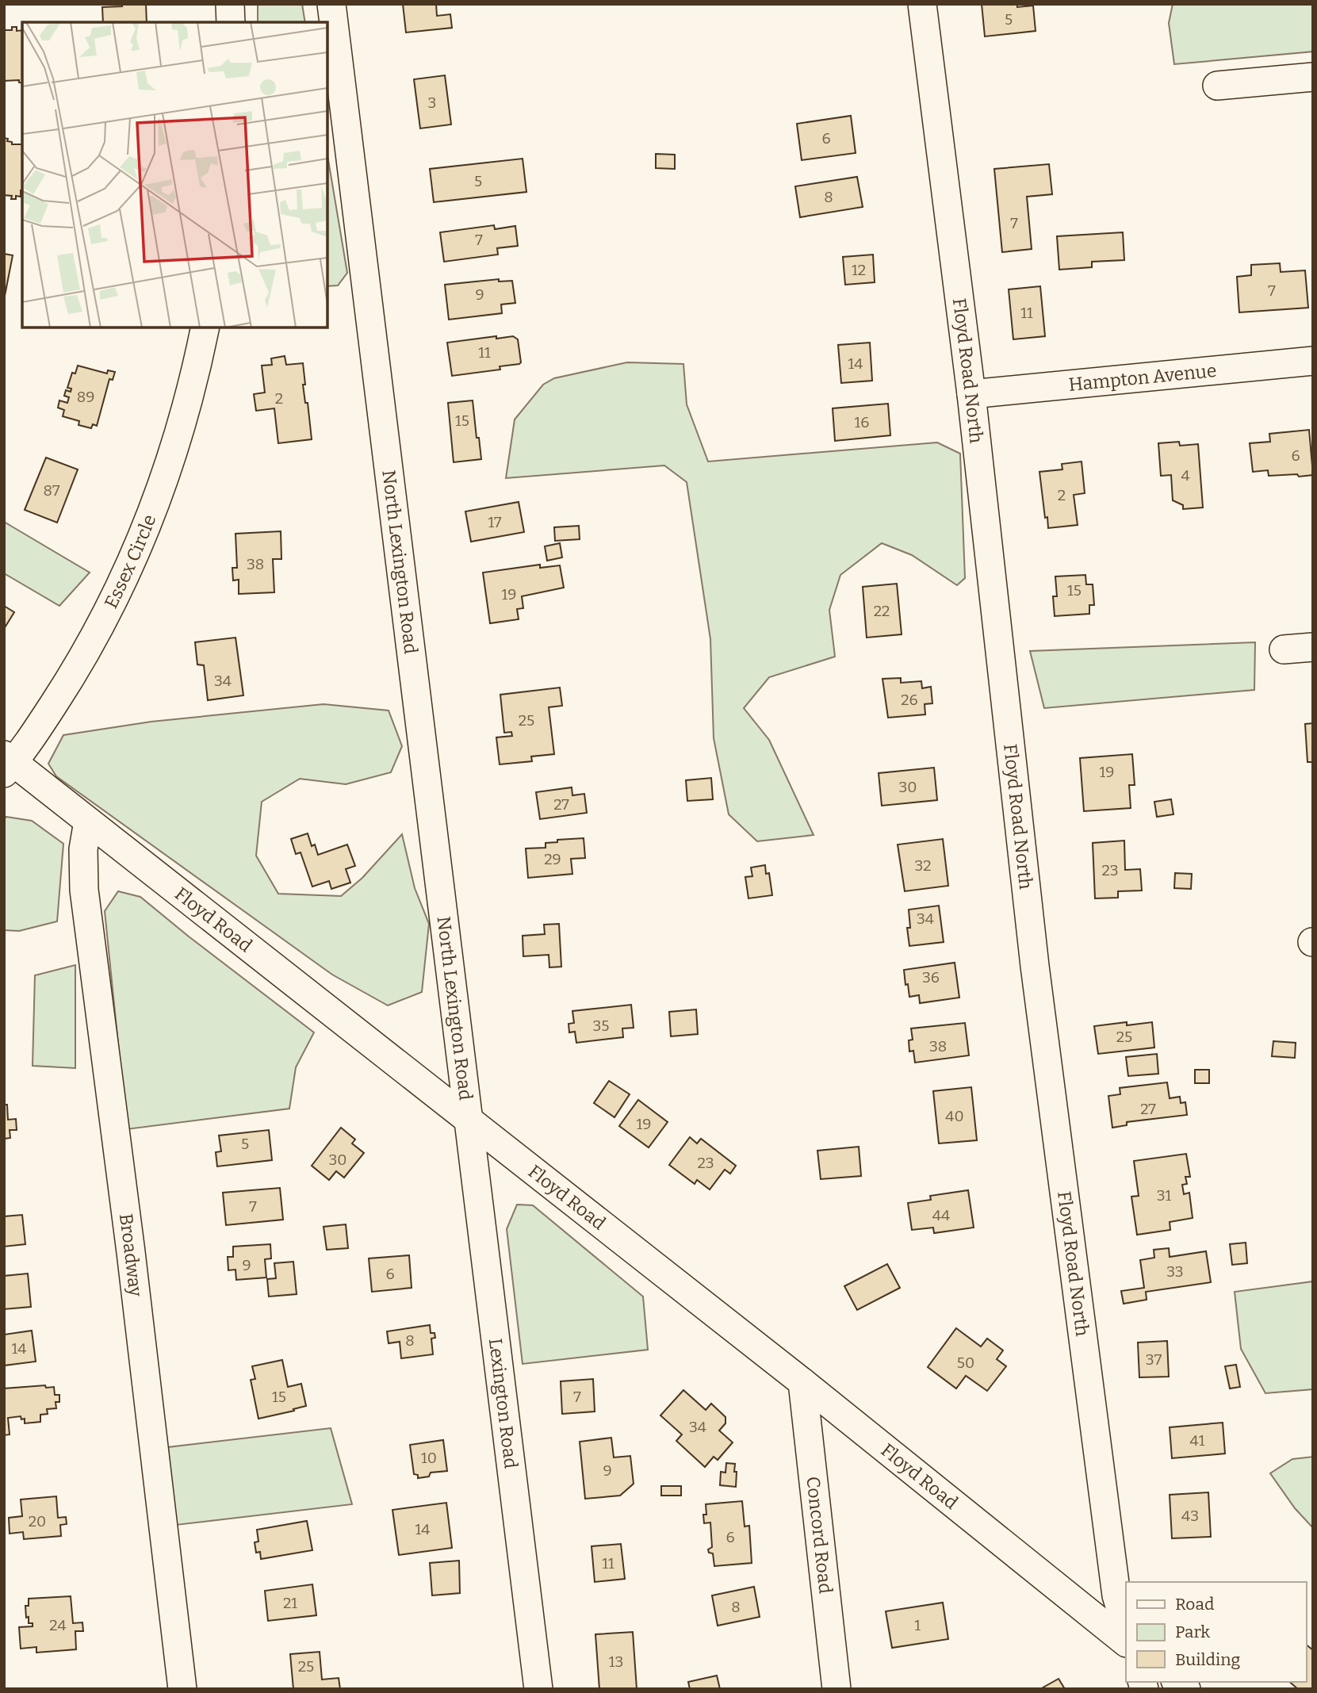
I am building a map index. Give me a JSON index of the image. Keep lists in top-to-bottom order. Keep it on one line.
{"streets":{"street":["Floyd Road North","Hampton Avenue","Essex Circle","North Lexington Road","Floyd Road","Broadway","Lexington Road","Concord Road"]},"crossings":[["Floyd Road North","Hampton Avenue"],["Essex Circle","Floyd Road"],["North Lexington Road","Floyd Road"],["North Lexington Road","Lexington Road"],["Floyd Road","Broadway"],["Floyd Road","Lexington Road"],["Floyd Road","Concord Road"]],"house_numbers":["5","3","6","5","8","7","7","12","7","9","11","11","14","89","2","15","16","6","4","87","2","17","38","15","19","22","34","26","25","19","30","27","29","32","23","34","36","35","25","38","27","40","19","5","30","23","31","7","44","9","33","6","8","14","37","50","15","7","34","41","10","9","43","20","14","6","11","21","8","24","1","13","25"],"legend":["Road","Park","Building"]}
